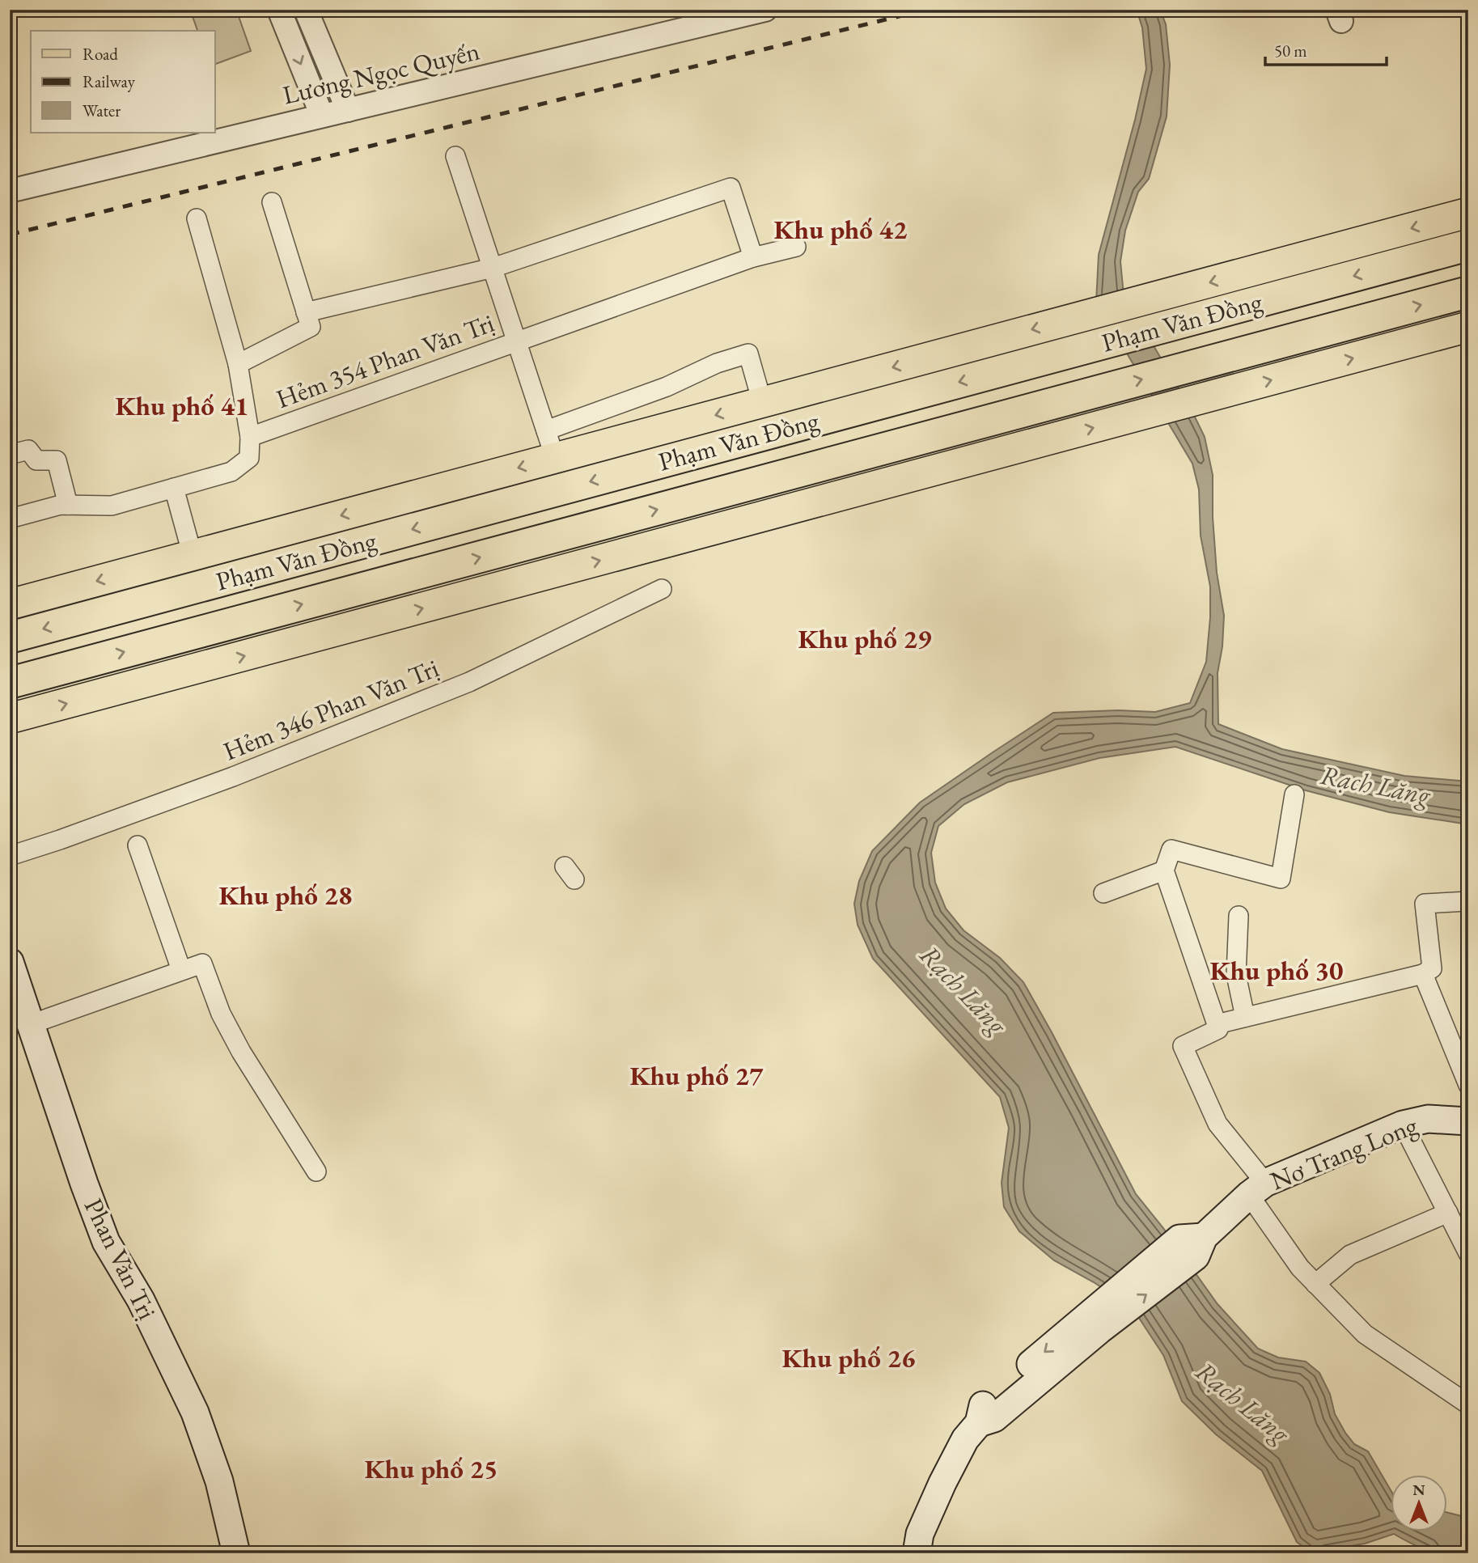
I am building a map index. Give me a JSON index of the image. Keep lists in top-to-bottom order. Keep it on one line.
{"streets":{"highway":["Phạm Văn Đồng"],"main road":["Nơ Trang Long","Phan Văn Trị"],"street":["Lương Ngọc Quyến","Hẻm 354 Phan Văn Trị","Hẻm 346 Phan Văn Trị"]},"districts":["Khu phố 42","Khu phố 41","Khu phố 29","Khu phố 28","Khu phố 30","Khu phố 27","Khu phố 26","Khu phố 25"],"water":["Rạch Lăng"],"legend":["Road","Railway","Water"],"scale_bar":"50 m","north":"top"}
